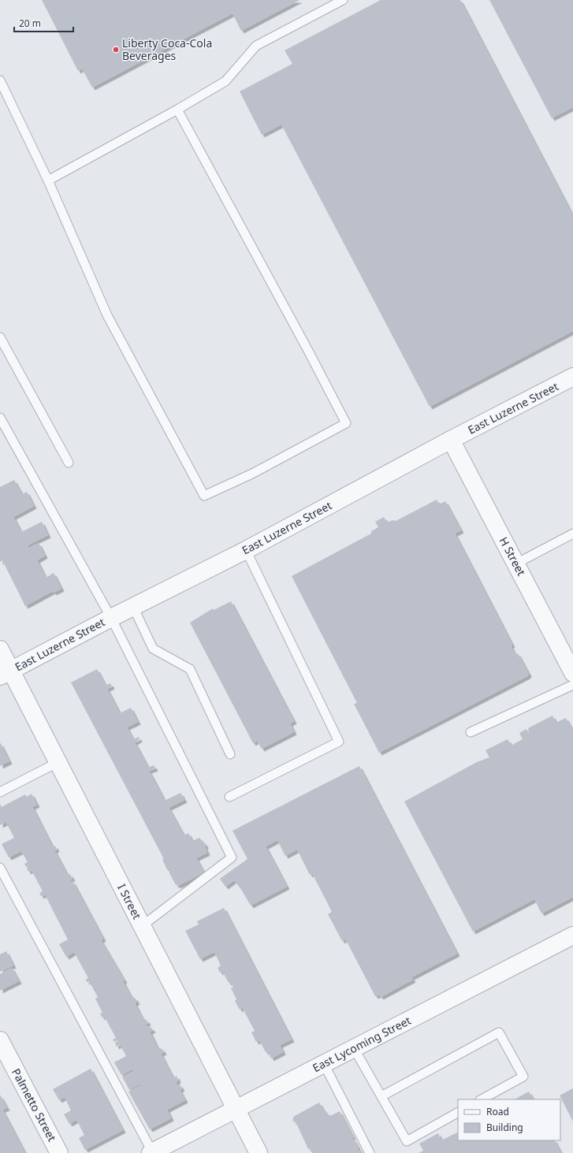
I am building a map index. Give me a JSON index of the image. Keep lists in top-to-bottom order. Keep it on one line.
{"streets":{"street":["East Luzerne Street","H Street","I Street","East Lycoming Street","Palmetto Street"]},"crossings":[["East Luzerne Street","H Street"],["East Luzerne Street","I Street"],["I Street","East Lycoming Street"]],"places":["Liberty Coca-Cola Beverages"],"legend":["Road","Building"],"scale_bar":"20 m"}
